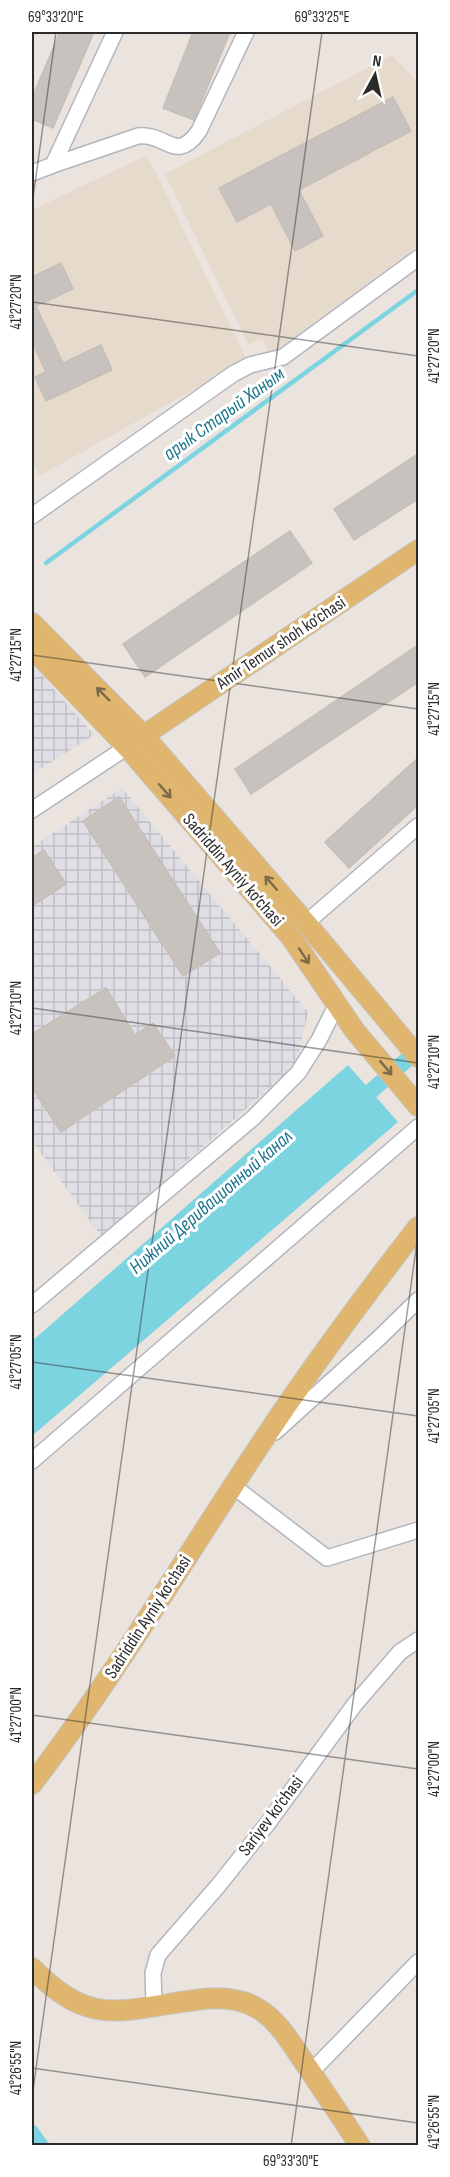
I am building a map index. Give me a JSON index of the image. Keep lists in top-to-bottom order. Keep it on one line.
{"streets":{"main road":["Amir Temur shoh ko‘chasi","Sadriddin Ayniy ko‘chasi"],"street":["Sariyev ko‘chasi"]},"crossings":[["Amir Temur shoh ko‘chasi","Sadriddin Ayniy ko‘chasi"]],"water":["арык Старый Ханым","Нижний Деривационный канал"],"north":"top","coordinates":["69°33'20\"E","69°33'25\"E","41°27'20\"N","41°27'15\"N","41°27'10\"N","41°27'05\"N","41°27'00\"N","41°26'55\"N","69°33'30\"E"]}
